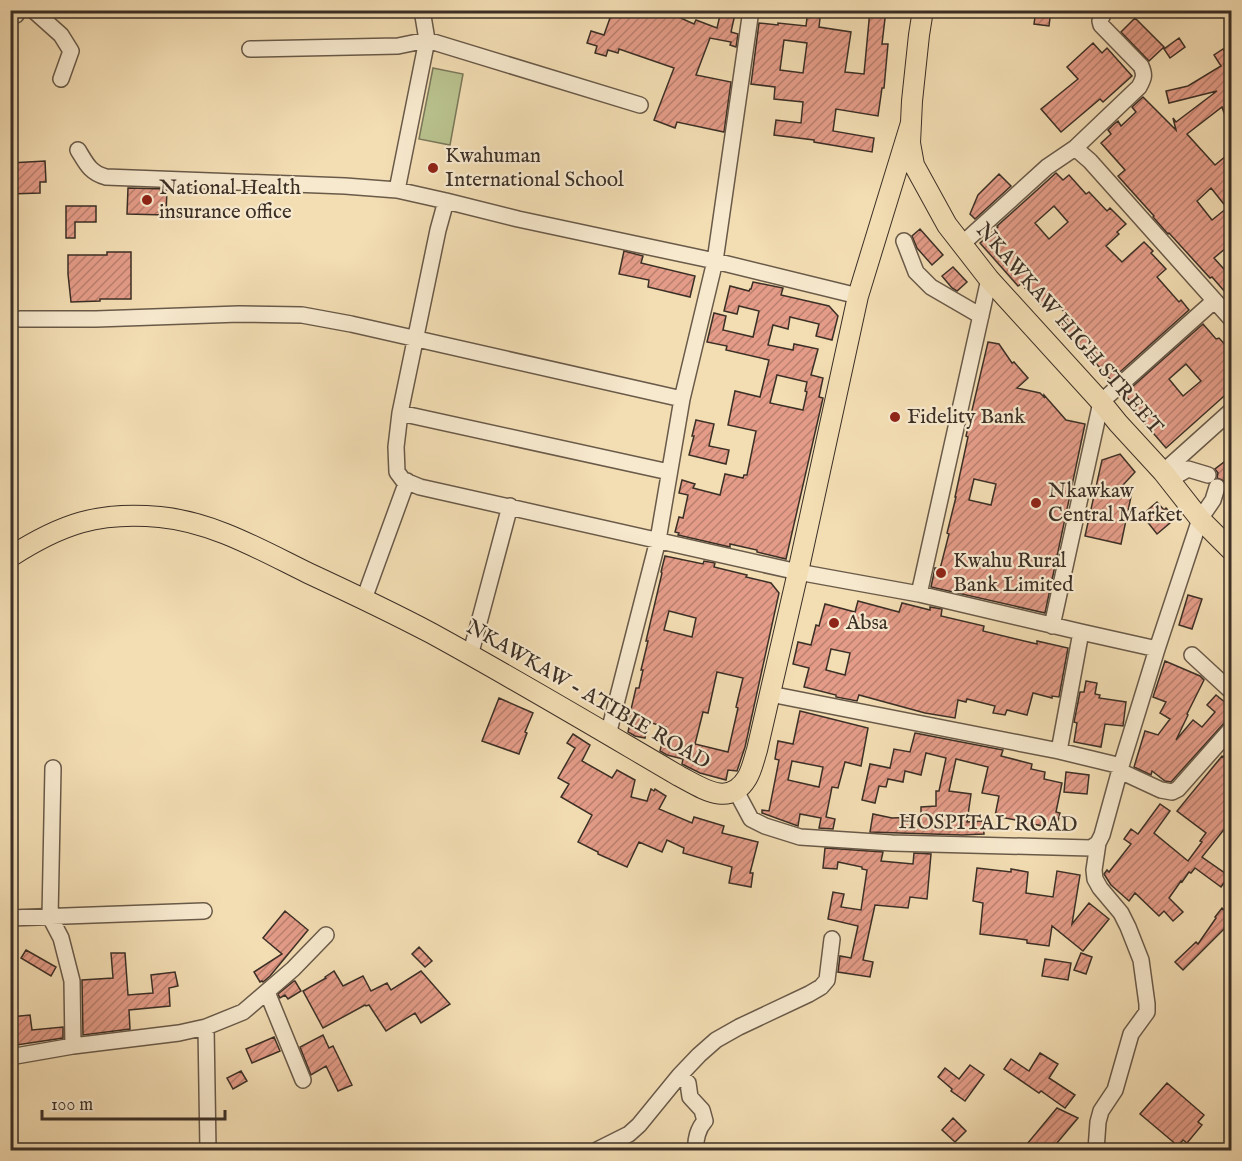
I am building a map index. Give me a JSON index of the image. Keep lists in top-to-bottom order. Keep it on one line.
{"streets":{"main road":["NKAWKAW HIGH STREET","NKAWKAW - ATIBIE ROAD"],"street":["HOSPITAL ROAD"]},"crossings":[["NKAWKAW HIGH STREET","HOSPITAL ROAD"],["NKAWKAW - ATIBIE ROAD","HOSPITAL ROAD"]],"places":["Kwahuman International School","National Health insurance office","Fidelity Bank","Nkawkaw Central Market","Kwahu Rural Bank Limited","Absa"],"scale_bar":"100 m"}
